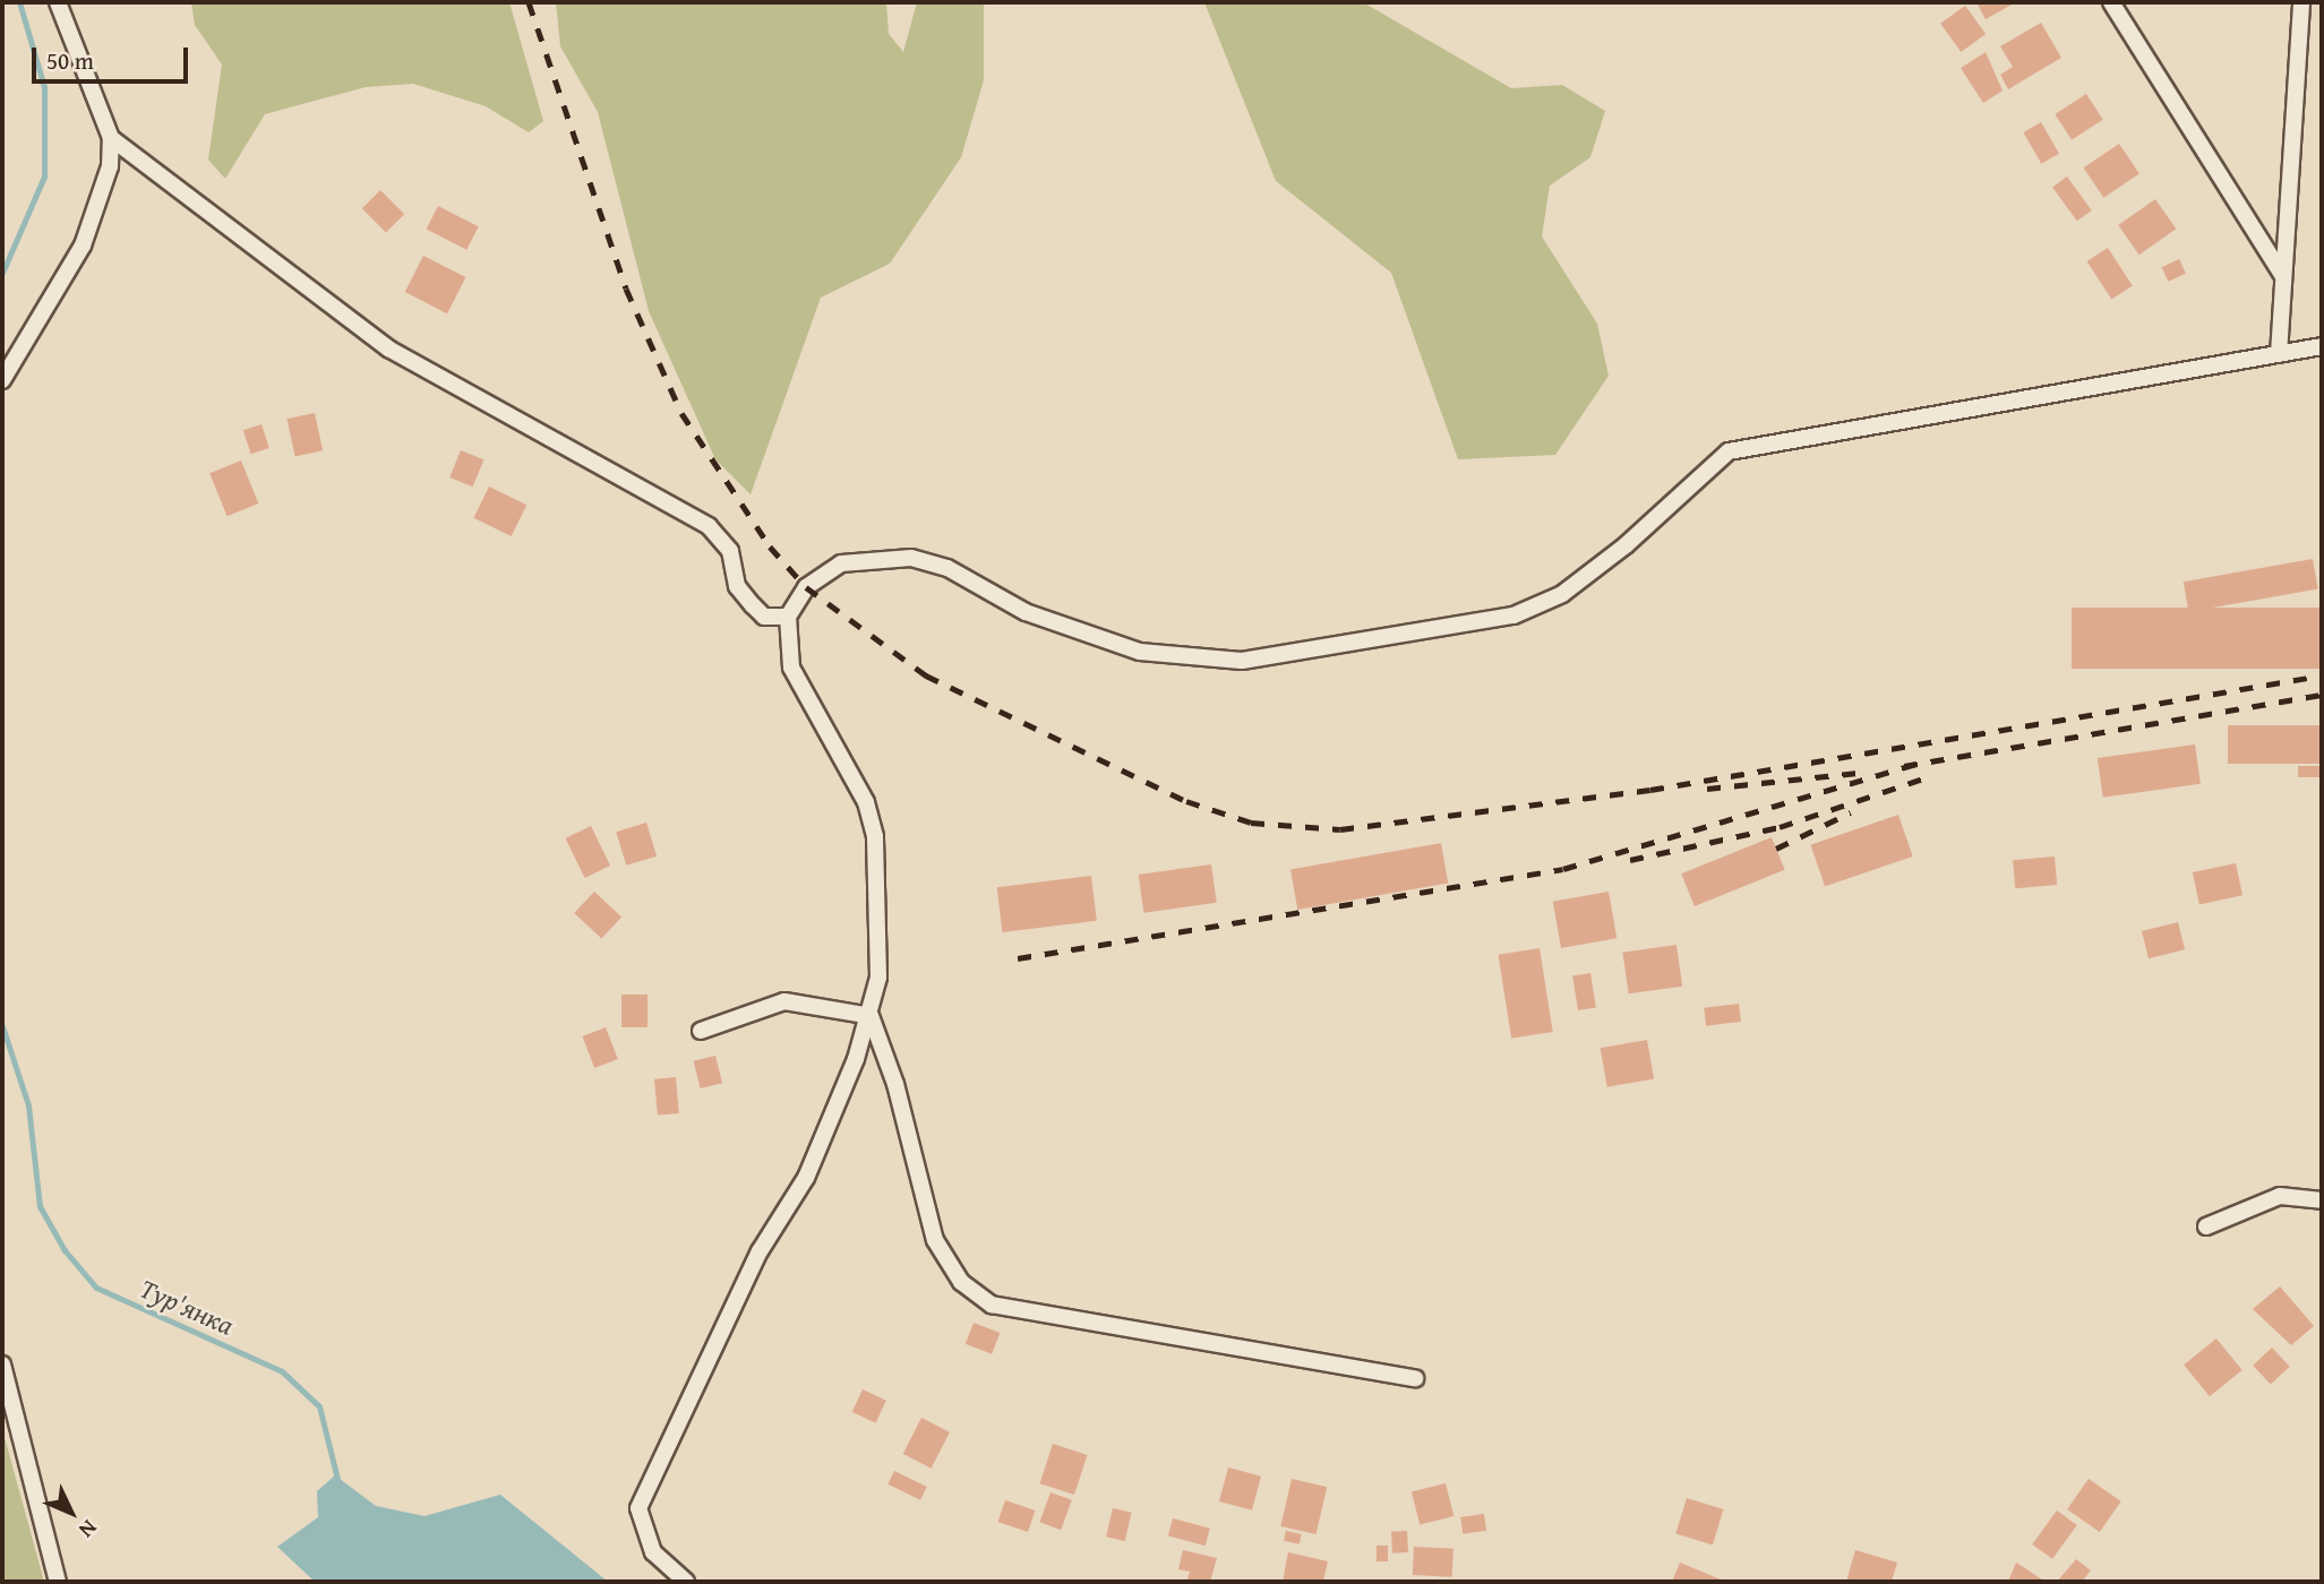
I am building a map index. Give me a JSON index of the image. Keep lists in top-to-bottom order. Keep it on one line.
{"water":["Тур'янка"],"scale_bar":"50 m","north":"bottom right"}
